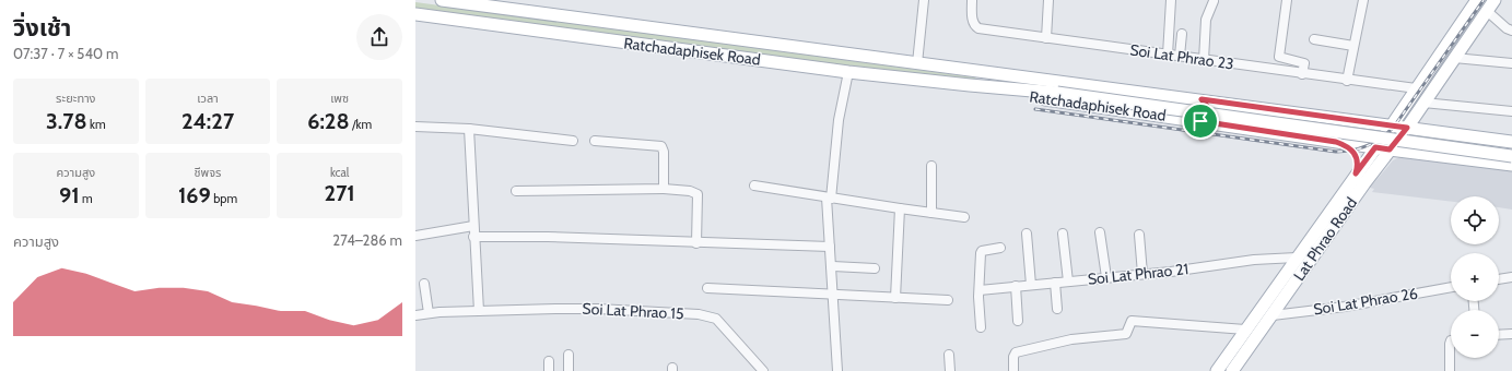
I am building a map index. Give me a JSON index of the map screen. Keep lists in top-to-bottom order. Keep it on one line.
{"streets":{"main road":["Ratchadaphisek Road","Lat Phrao Road"],"street":["Soi Lat Phrao 23","Soi Lat Phrao 21","Soi Lat Phrao 26","Soi Lat Phrao 15"]},"crossings":[["Ratchadaphisek Road","Lat Phrao Road"],["Soi Lat Phrao 23","Lat Phrao Road"],["Lat Phrao Road","Soi Lat Phrao 21"],["Lat Phrao Road","Soi Lat Phrao 26"]],"page":{"heading":["วิ่งเช้า","07:37 · 7 × 540 m"],"stats":[["ระยะทาง","3.78 km"],["เวลา","24:27"],["เพซ","6:28 /km"],["ความสูง","91 m"],["ชีพจร","169 bpm"],["kcal","271"]],"map_buttons":["+","−"],"chart":["ความสูง","274–286 m"]}}
